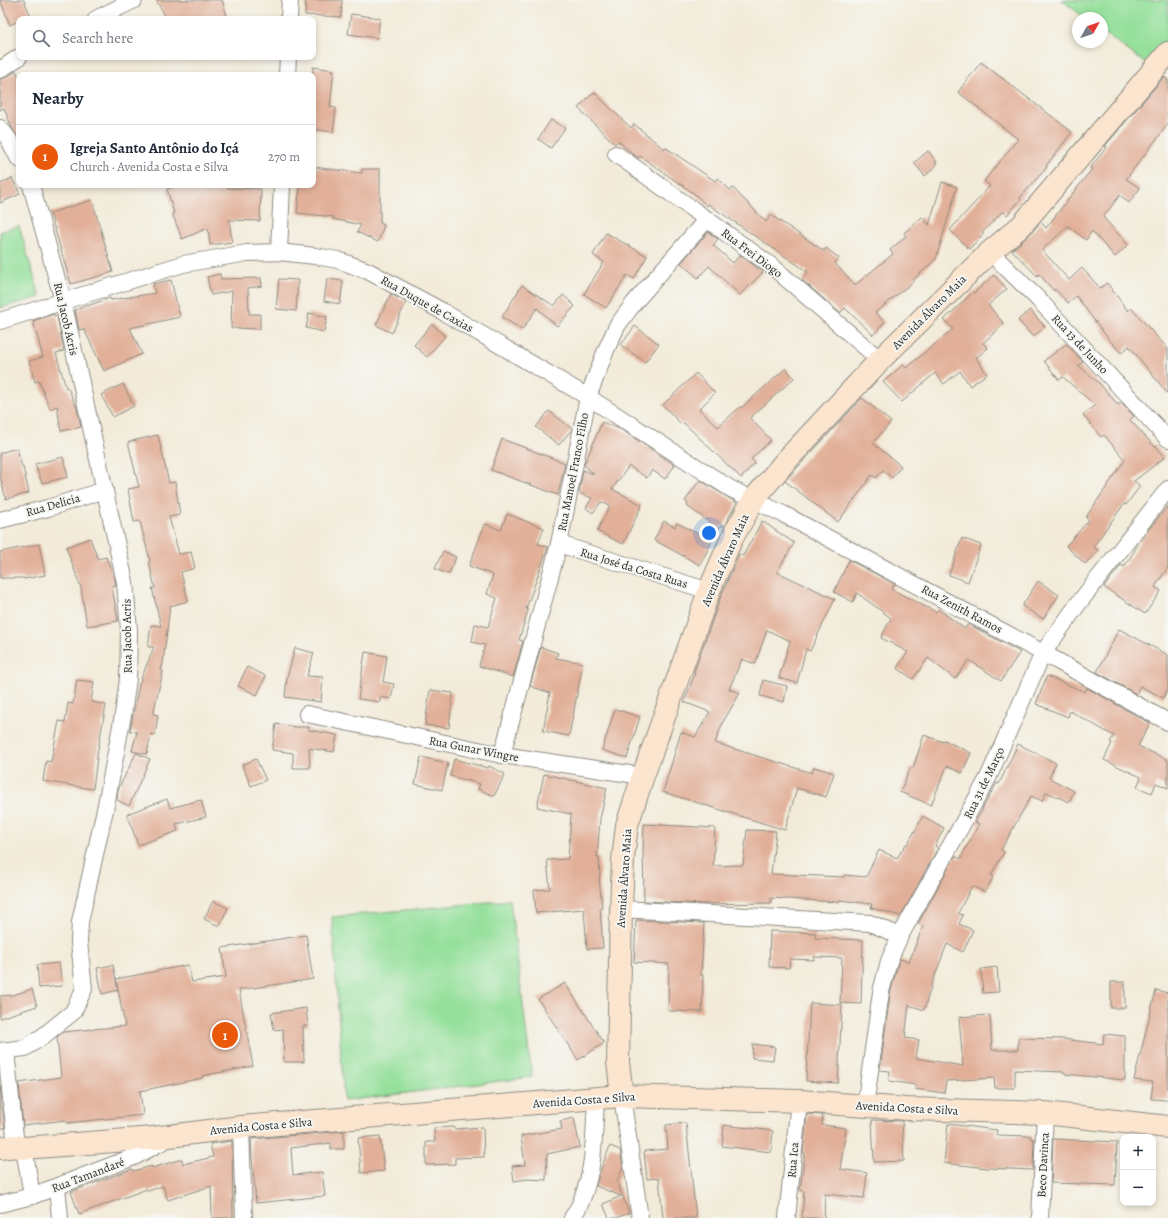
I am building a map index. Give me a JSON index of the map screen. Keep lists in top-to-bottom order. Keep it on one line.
{"streets":{"street":["Rua Frei Diogo","Rua Duque de Caxias","Avenida Álvaro Maia","Rua Jacob Acris","Rua 13 de Junho","Rua Manoel Franco Filho","Rua Delícia","Rua José da Costa Ruas","Rua Zenith Ramos","Rua Gunar Wingre","Rua 31 de Março","Avenida Costa e Silva","Rua Ica","Beco Davinca","Rua Tamandaré"]},"crossings":[["Rua Frei Diogo","Avenida Álvaro Maia"],["Rua Frei Diogo","Rua Manoel Franco Filho"],["Rua Duque de Caxias","Avenida Álvaro Maia"],["Rua Duque de Caxias","Rua Jacob Acris"],["Rua Duque de Caxias","Rua Manoel Franco Filho"],["Rua Duque de Caxias","Rua Zenith Ramos"],["Avenida Álvaro Maia","Rua 13 de Junho"],["Avenida Álvaro Maia","Rua José da Costa Ruas"],["Avenida Álvaro Maia","Rua Zenith Ramos"],["Avenida Álvaro Maia","Rua Gunar Wingre"],["Avenida Álvaro Maia","Avenida Costa e Silva"],["Rua Jacob Acris","Rua Delícia"],["Rua Manoel Franco Filho","Rua José da Costa Ruas"],["Rua Manoel Franco Filho","Rua Gunar Wingre"],["Rua Zenith Ramos","Rua 31 de Março"],["Rua 31 de Março","Avenida Costa e Silva"],["Avenida Costa e Silva","Rua Ica"],["Avenida Costa e Silva","Beco Davinca"],["Avenida Costa e Silva","Rua Tamandaré"]],"north":"top right","page":{"search":"Search here","heading":"Nearby","list":[{"mark":"1","name":"Igreja Santo Antônio do Içá","note":"Church · Avenida Costa e Silva","value":"270 m"}],"pins":"1","map_buttons":["+","−"]}}
